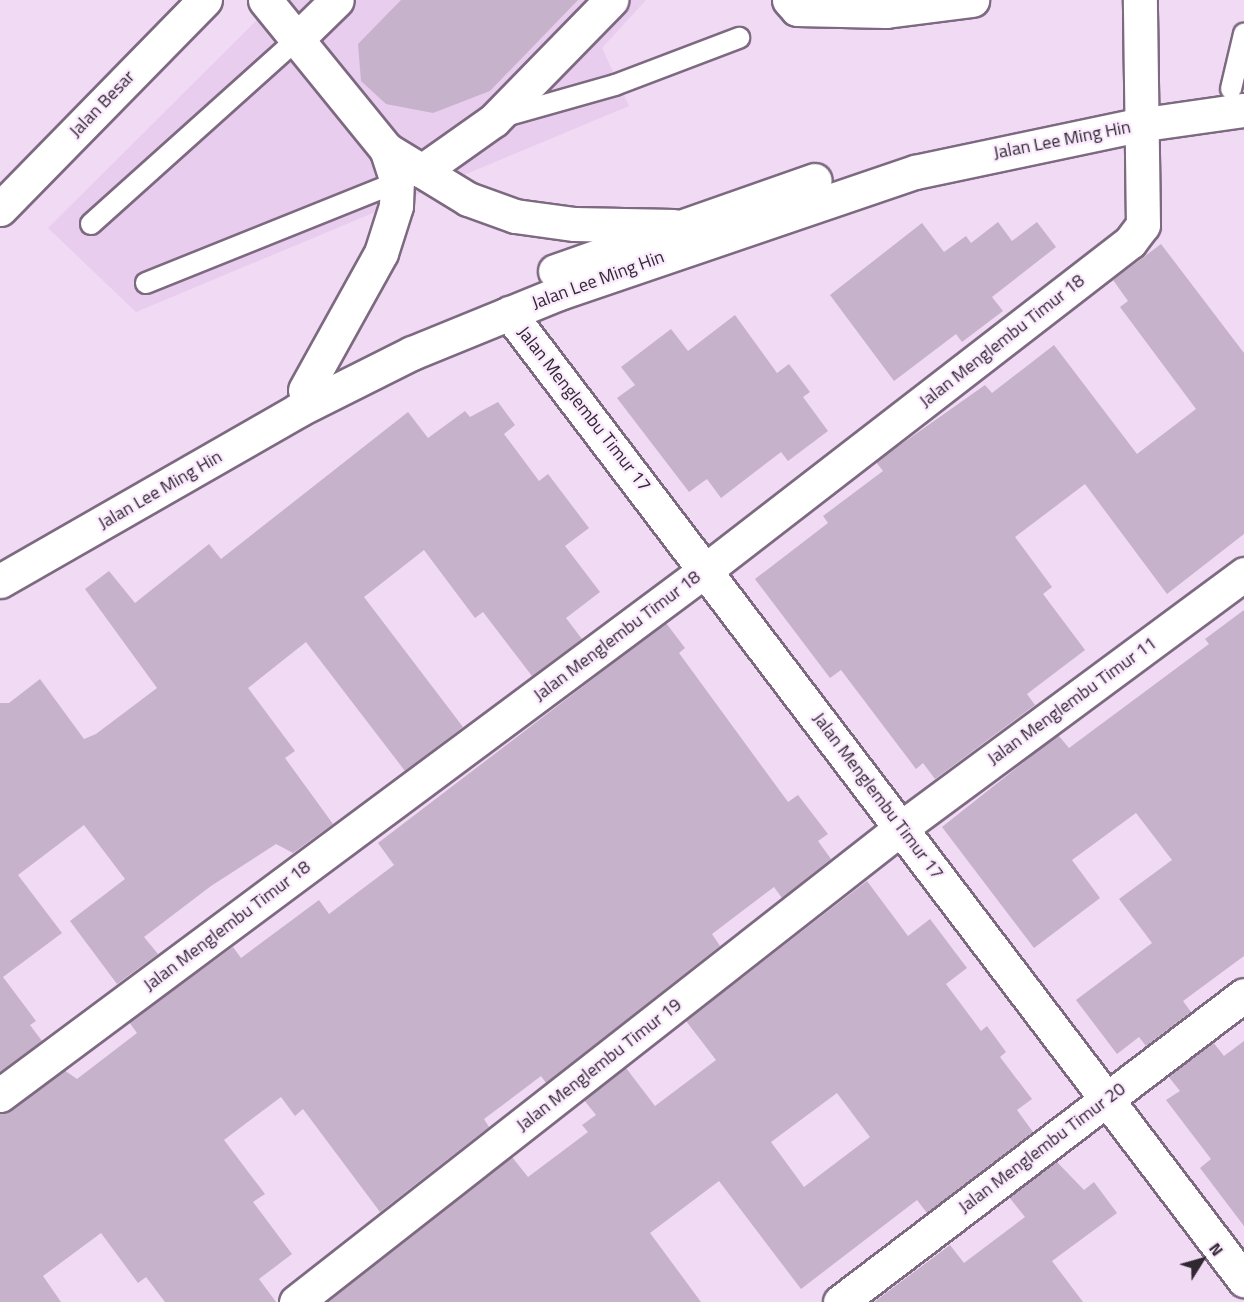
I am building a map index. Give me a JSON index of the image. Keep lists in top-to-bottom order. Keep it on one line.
{"streets":{"street":["Jalan Besar","Jalan Lee Ming Hin","Jalan Menglembu Timur 18","Jalan Menglembu Timur 17","Jalan Menglembu Timur 11","Jalan Menglembu Timur 19","Jalan Menglembu Timur 20"]},"crossings":[["Jalan Lee Ming Hin","Jalan Menglembu Timur 18"],["Jalan Lee Ming Hin","Jalan Menglembu Timur 17"],["Jalan Menglembu Timur 18","Jalan Menglembu Timur 17"],["Jalan Menglembu Timur 17","Jalan Menglembu Timur 11"],["Jalan Menglembu Timur 17","Jalan Menglembu Timur 19"],["Jalan Menglembu Timur 17","Jalan Menglembu Timur 20"],["Jalan Menglembu Timur 11","Jalan Menglembu Timur 19"]],"north":"top right"}
